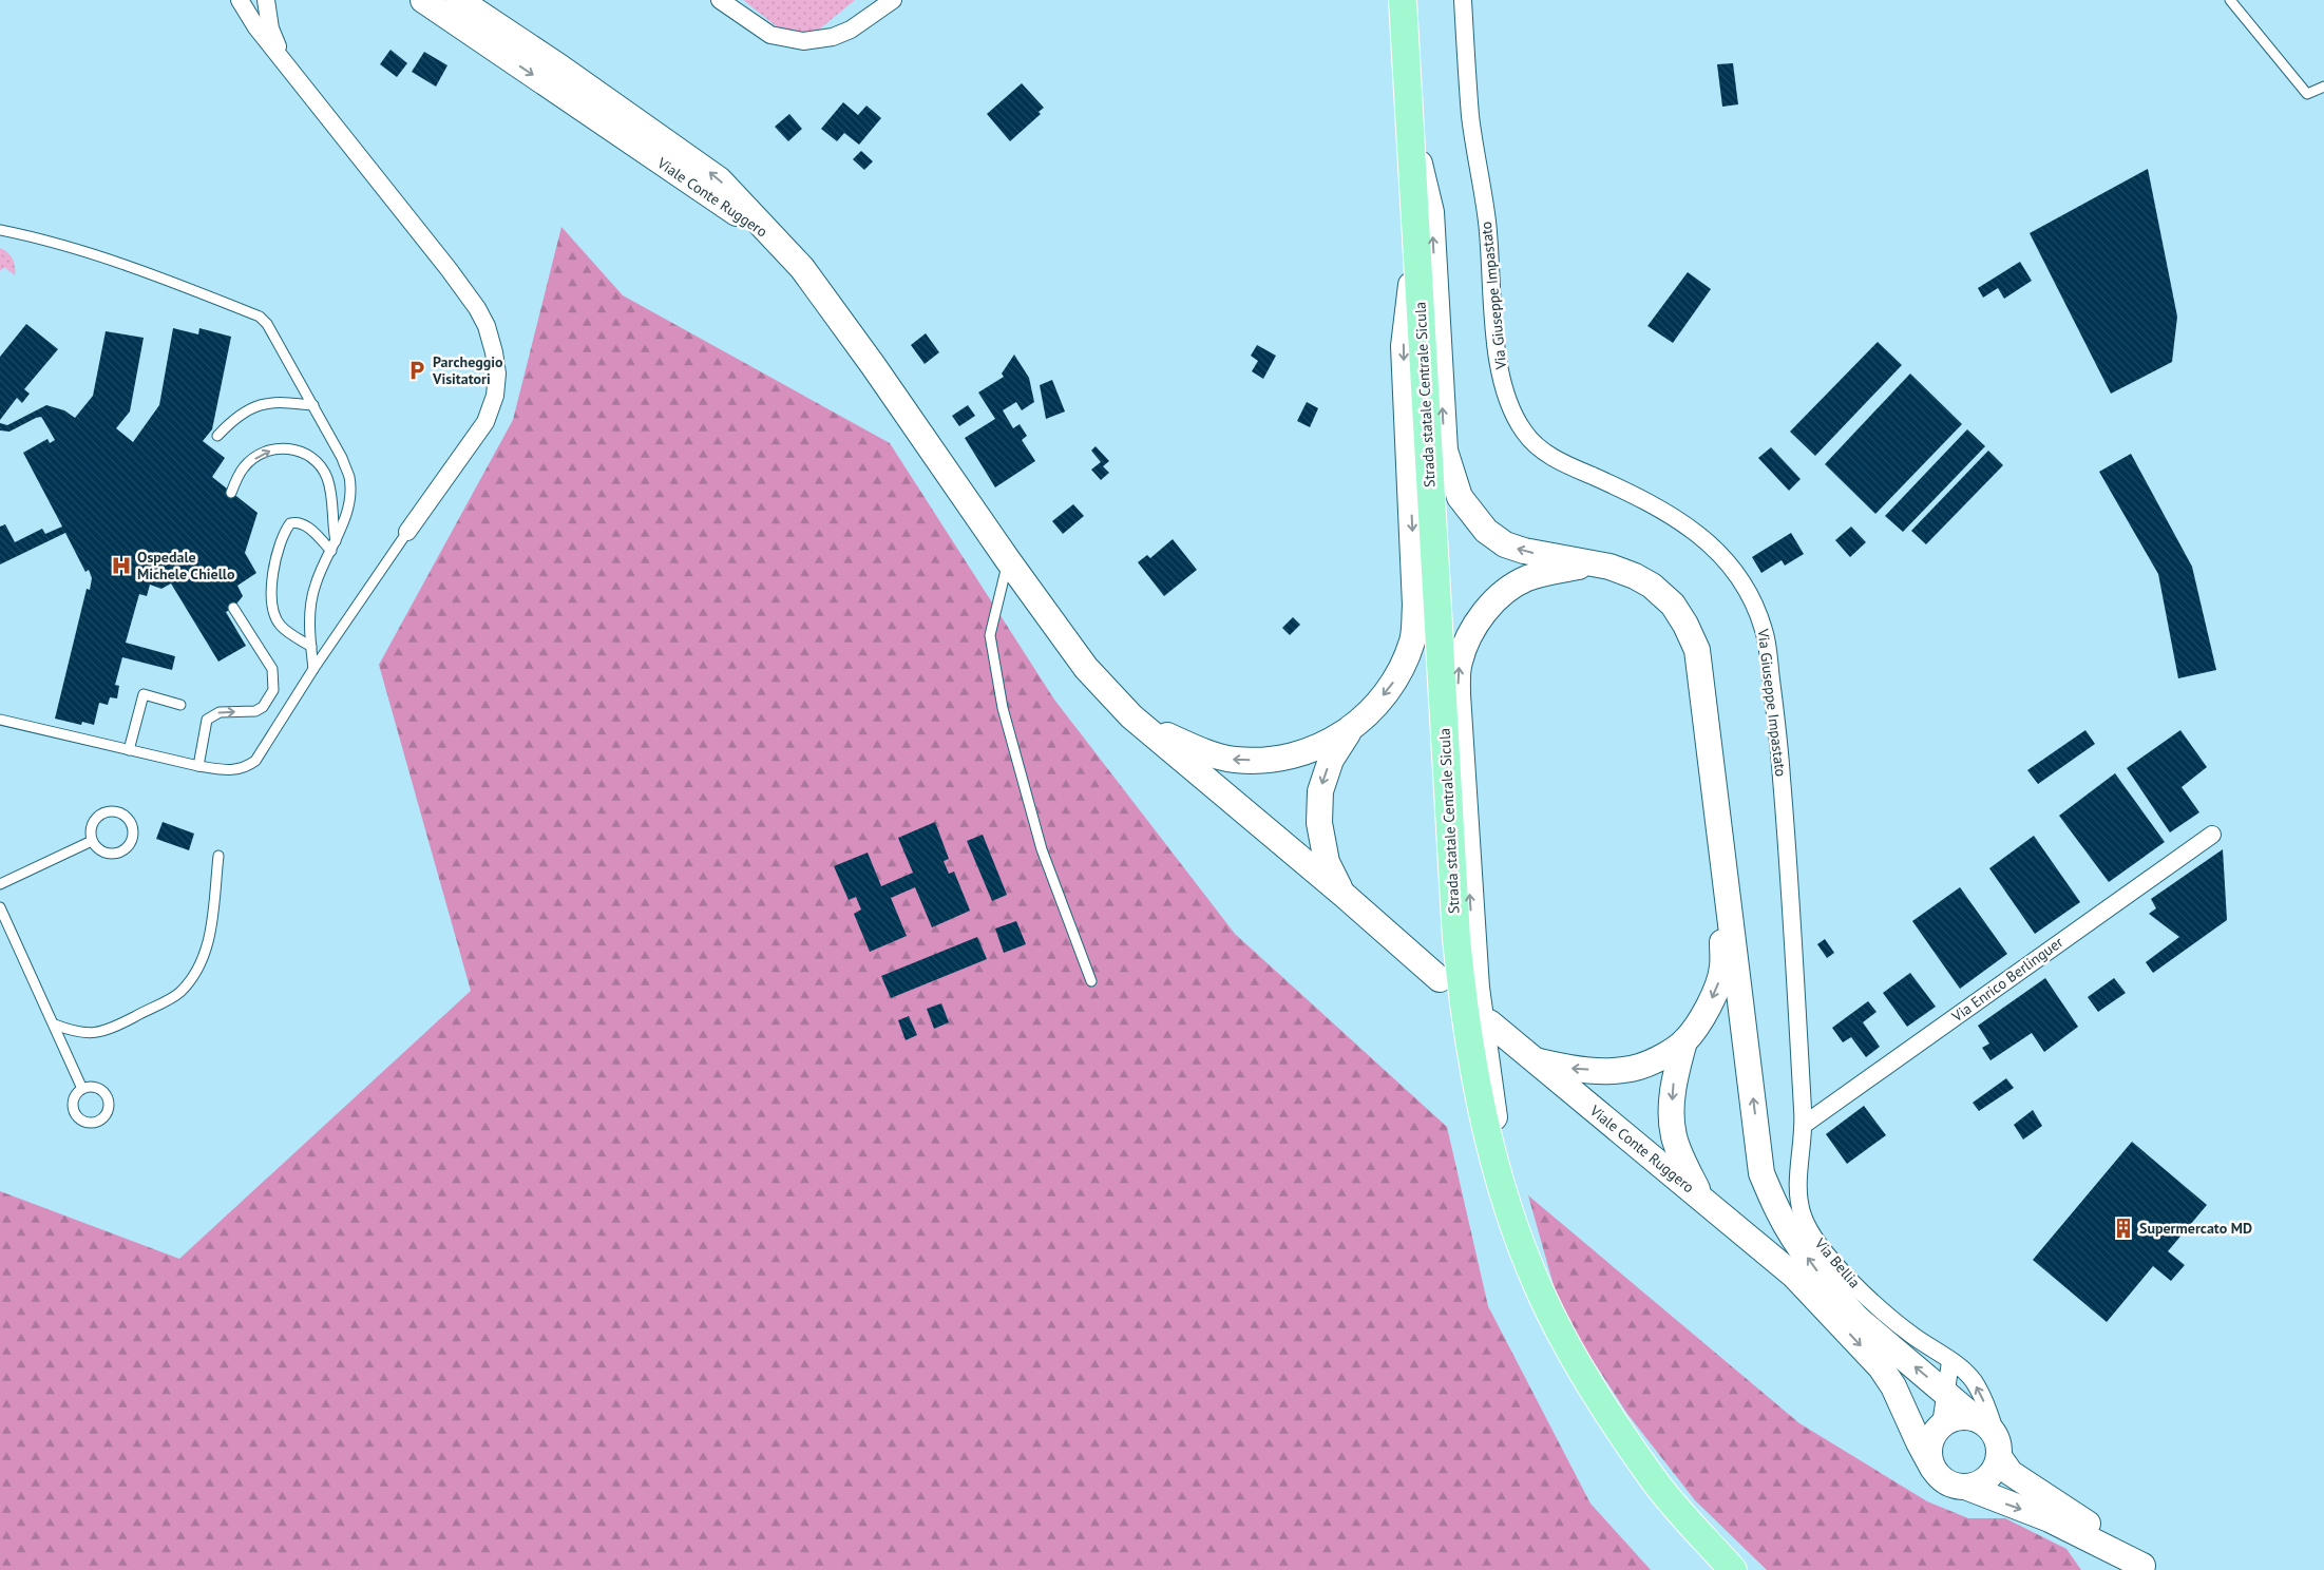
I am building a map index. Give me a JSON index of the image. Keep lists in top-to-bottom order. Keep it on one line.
{"streets":{"main road":["Viale Conte Ruggero","Strada statale Centrale Sicula"],"street":["Via Giuseppe Impastato","Via Enrico Berlinguer","Via Bellia"]},"crossings":[["Via Giuseppe Impastato","Via Enrico Berlinguer"],["Via Giuseppe Impastato","Via Bellia"],["Via Enrico Berlinguer","Via Bellia"]],"places":{"parking":["Parcheggio Visitatori"],"hospital":["Ospedale Michele Chiello"],"building":["Supermercato MD"]}}
